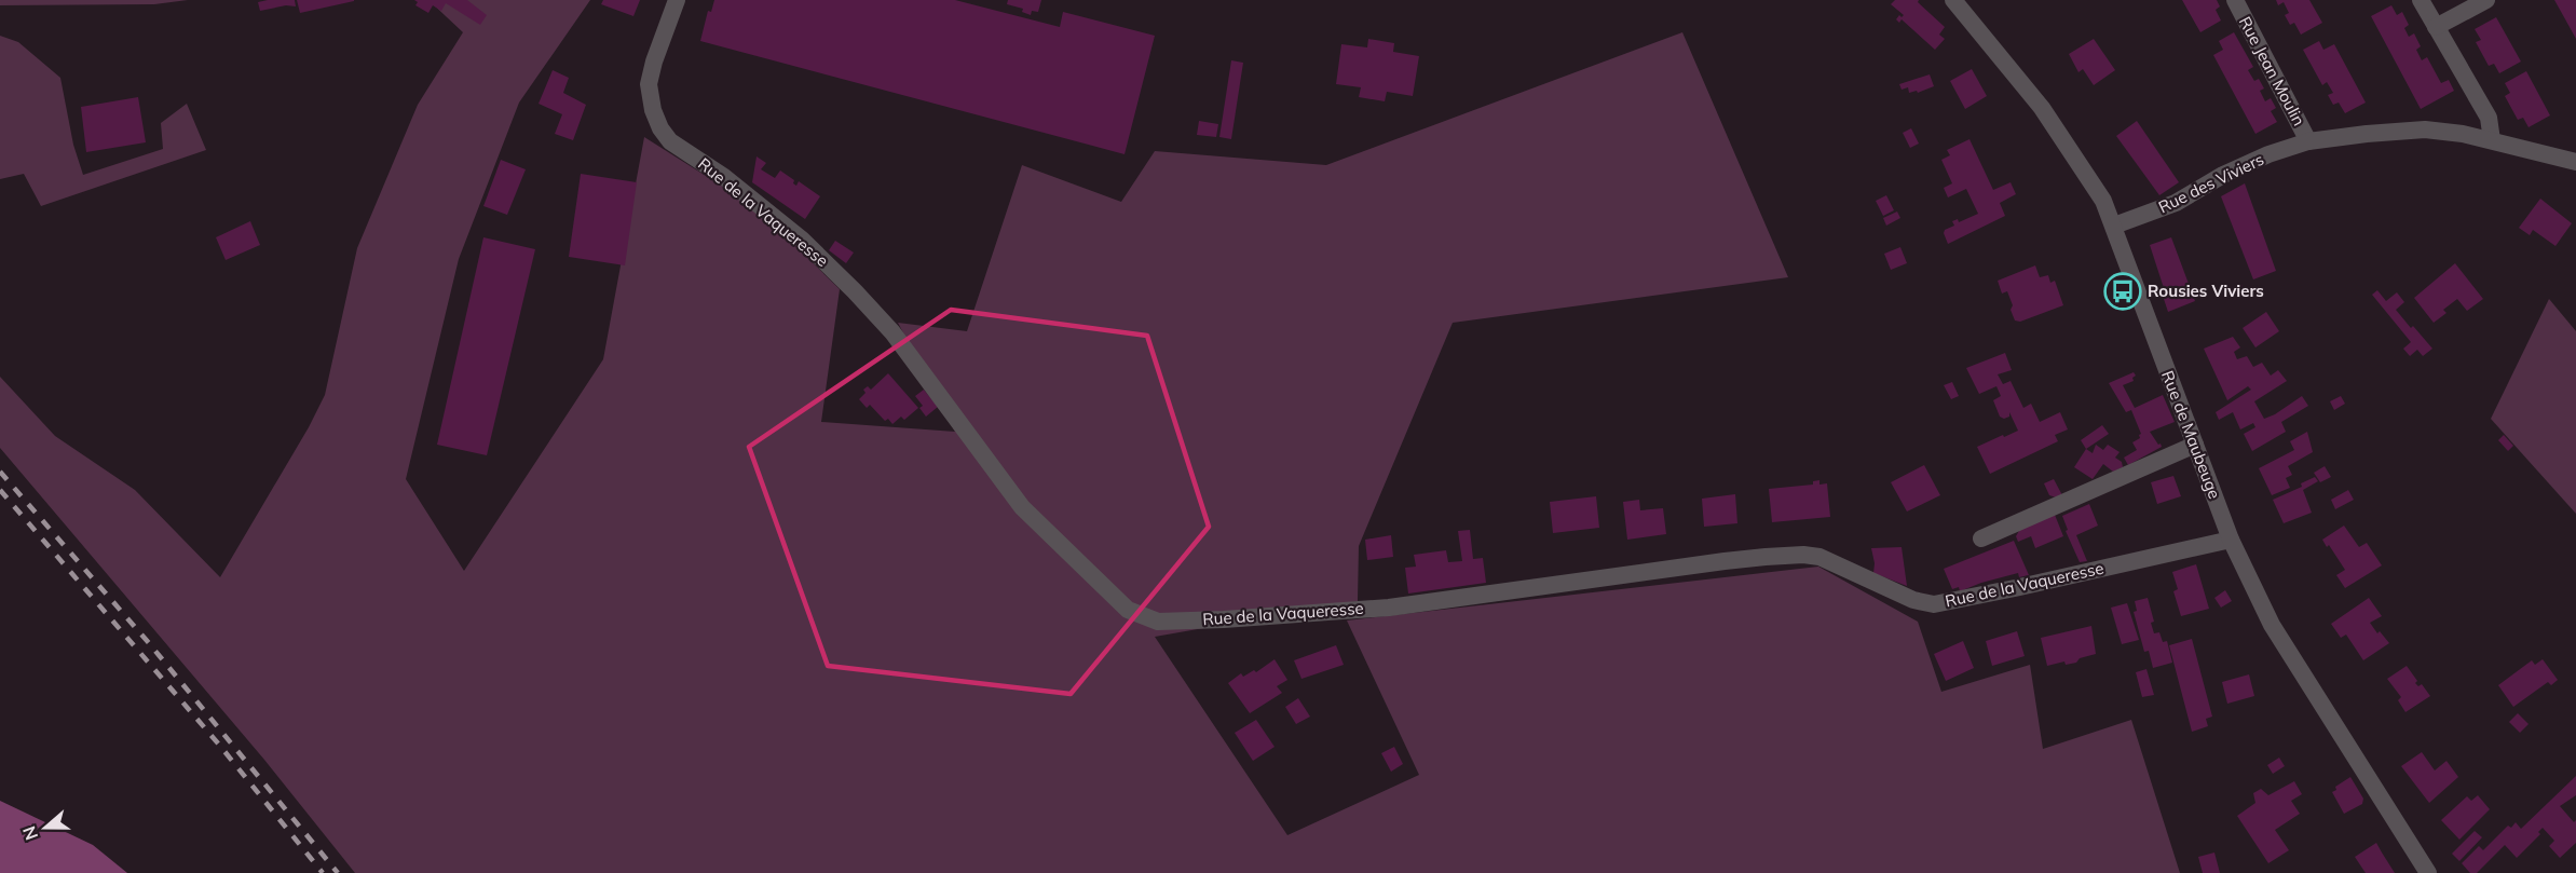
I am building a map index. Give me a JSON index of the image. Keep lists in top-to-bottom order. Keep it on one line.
{"streets":{"street":["Rue Jean Moulin","Rue des Viviers","Rue de la Vaqueresse","Rue de Maubeuge"]},"crossings":[["Rue Jean Moulin","Rue des Viviers"],["Rue des Viviers","Rue de Maubeuge"],["Rue de la Vaqueresse","Rue de Maubeuge"]],"places":{"bus stop":["Rousies Viviers"]},"north":"left"}
